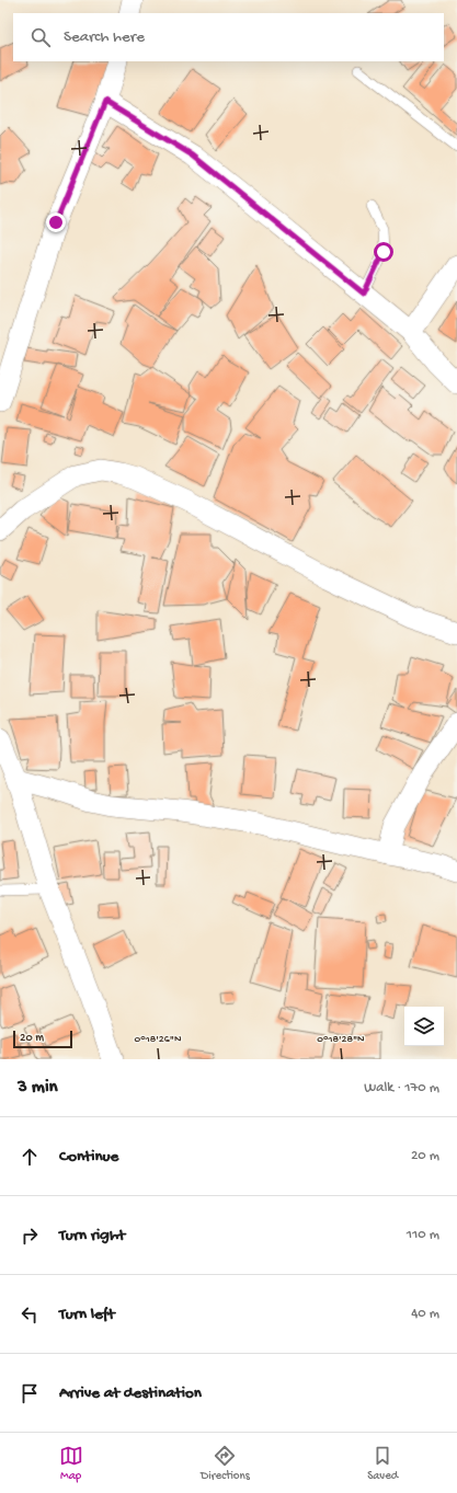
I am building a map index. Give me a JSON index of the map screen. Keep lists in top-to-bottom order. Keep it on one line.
{"scale_bar":"20 m","page":{"search":"Search here","scale":"20 m","heading":["3 min","Walk · 170 m"],"list":[["Continue","20 m"],["Turn right","110 m"],["Turn left","40 m"],"Arrive at destination"],"nav":["Map","Directions","Saved"]},"coordinates":["0°18'26\"N","0°18'28\"N"]}
